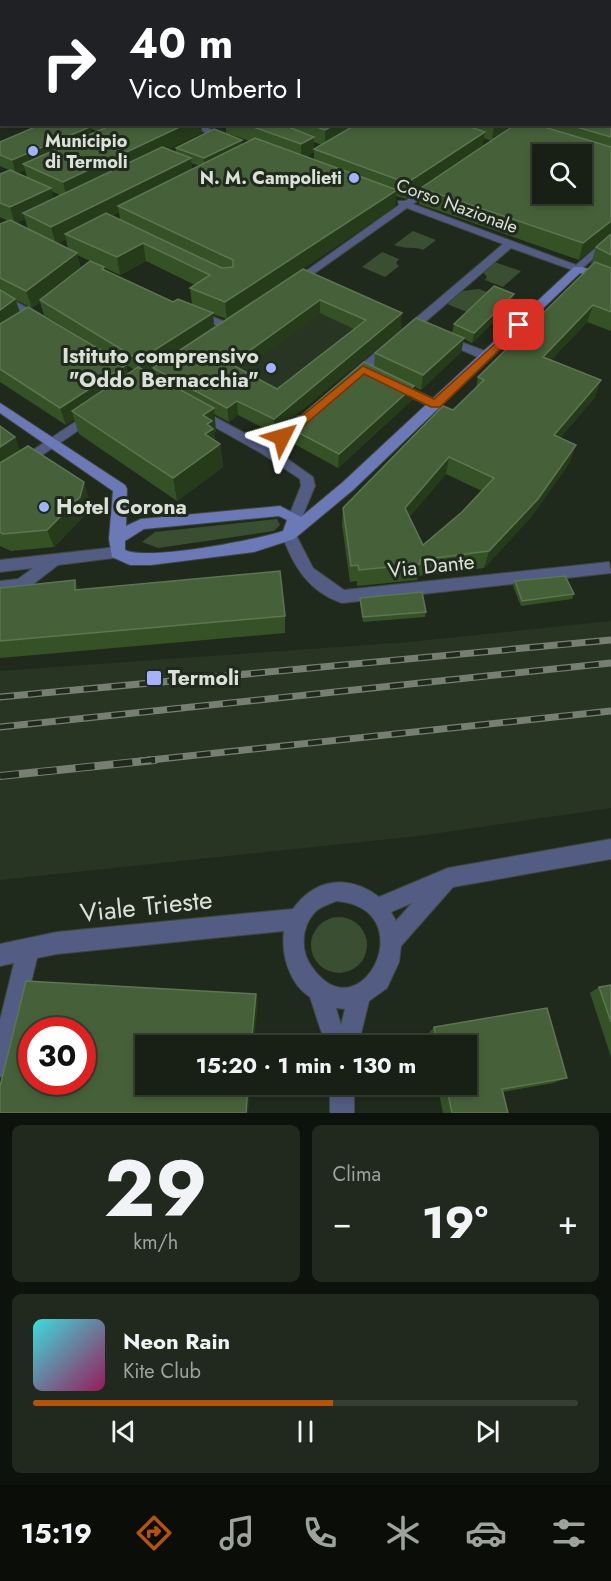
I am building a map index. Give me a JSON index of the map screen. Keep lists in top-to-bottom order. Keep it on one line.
{"streets":{"street":["Corso Nazionale","Via Dante","Viale Trieste"]},"places":{"other":["Municipio di Termoli","N. M. Campolieti","Istituto comprensivo \"Oddo Bernacchia\"","Hotel Corona"],"transit":["Termoli"]},"page":{"turn":["40 m","Vico Umberto I"],"limit":"30","trip":"15:20 · 1 min · 130 m","tile":[["29","km/h"],"Clima"],"heat":["−","19°","+"],"song":["Neon Rain","Kite Club"],"tabs":"15:19"}}
